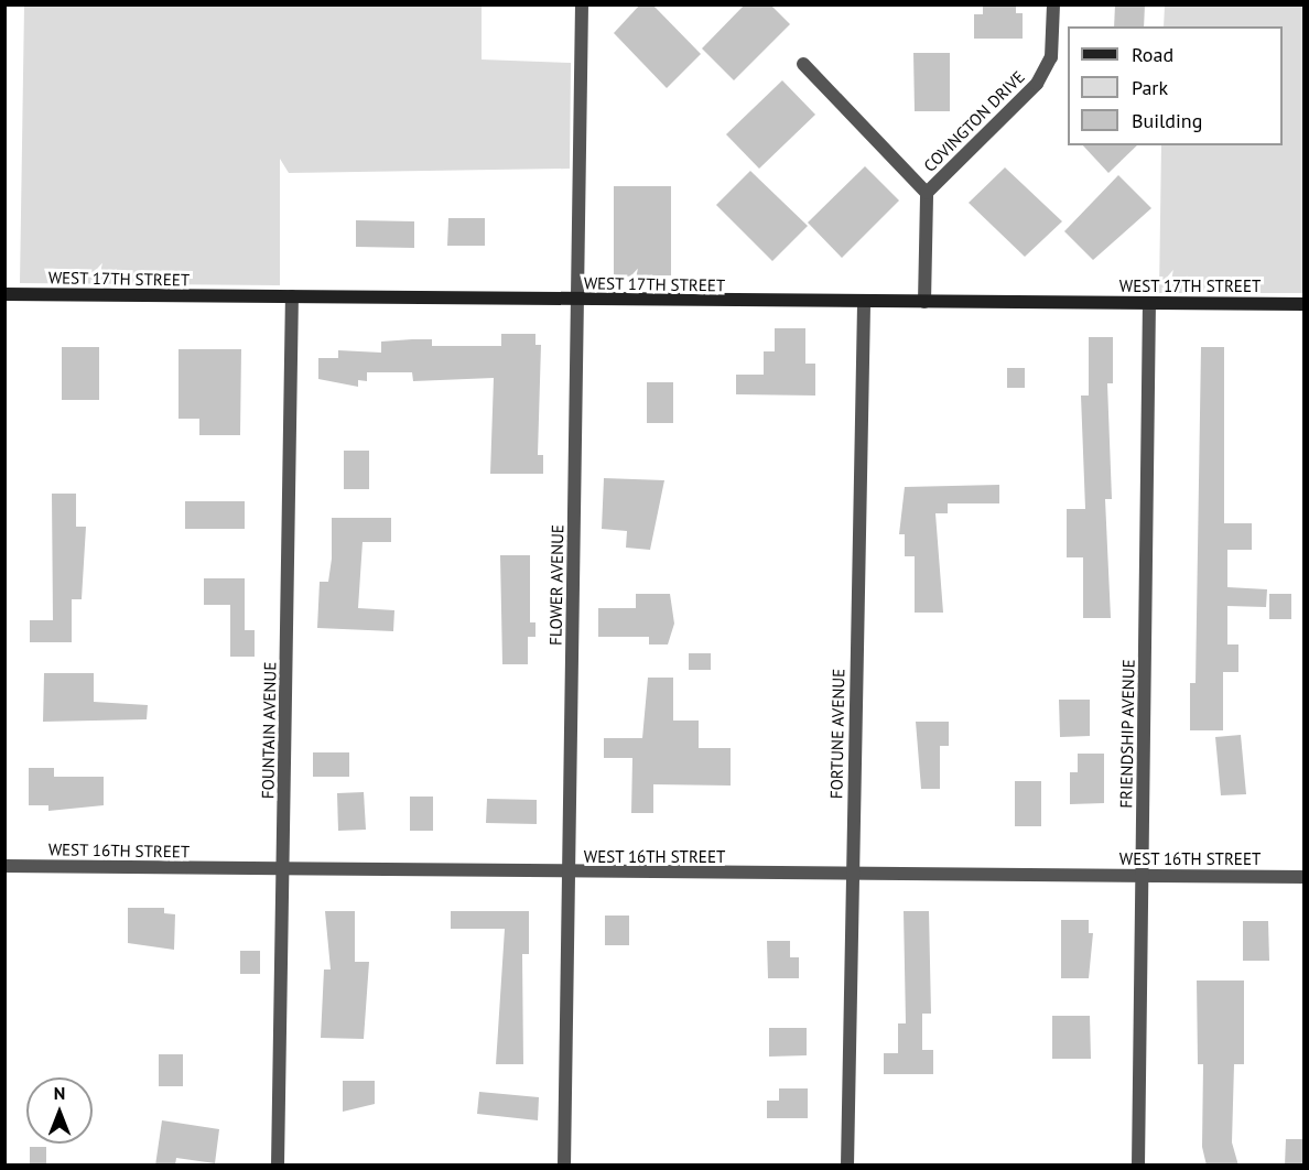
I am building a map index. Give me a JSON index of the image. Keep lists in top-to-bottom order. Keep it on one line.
{"streets":{"main road":["WEST 17TH STREET"],"street":["COVINGTON DRIVE","FLOWER AVENUE","FOUNTAIN AVENUE","FORTUNE AVENUE","FRIENDSHIP AVENUE","WEST 16TH STREET"]},"crossings":[["COVINGTON DRIVE","WEST 17TH STREET"],["WEST 17TH STREET","FLOWER AVENUE"],["WEST 17TH STREET","FOUNTAIN AVENUE"],["WEST 17TH STREET","FORTUNE AVENUE"],["WEST 17TH STREET","FRIENDSHIP AVENUE"],["FLOWER AVENUE","WEST 16TH STREET"],["FOUNTAIN AVENUE","WEST 16TH STREET"],["FORTUNE AVENUE","WEST 16TH STREET"],["FRIENDSHIP AVENUE","WEST 16TH STREET"]],"legend":["Road","Park","Building"],"north":"top"}
